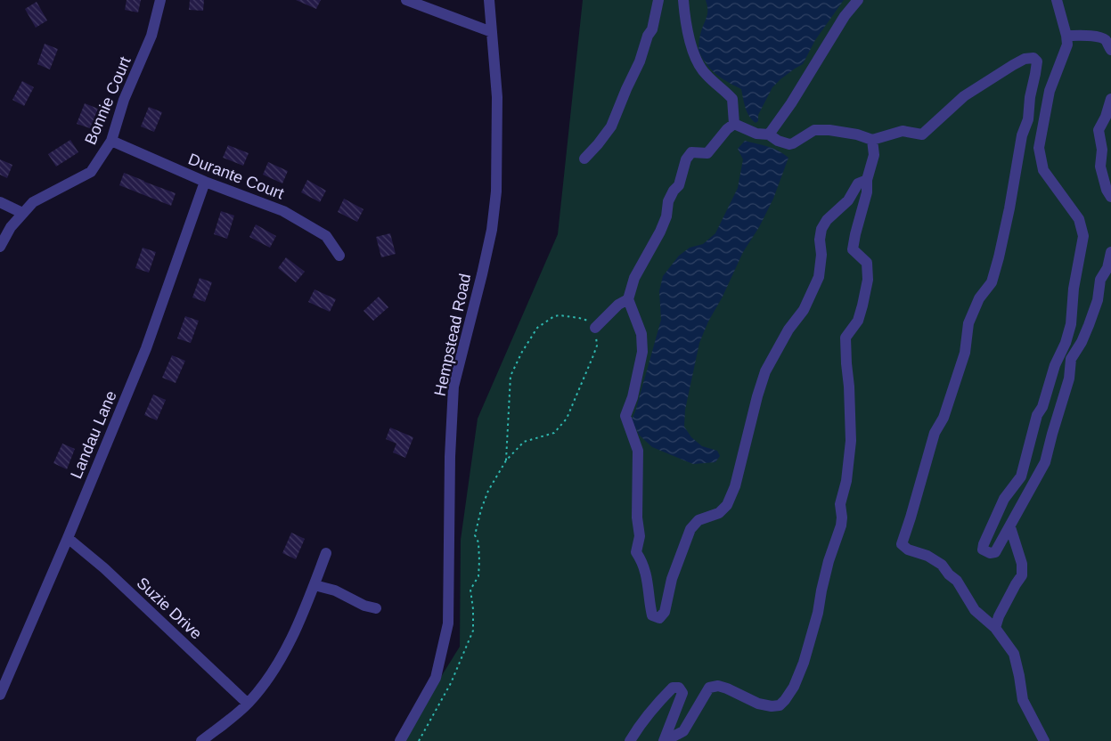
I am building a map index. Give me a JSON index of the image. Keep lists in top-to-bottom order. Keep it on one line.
{"streets":{"street":["Bonnie Court","Durante Court","Hempstead Road","Landau Lane","Suzie Drive"]},"crossings":[["Bonnie Court","Durante Court"],["Durante Court","Landau Lane"],["Landau Lane","Suzie Drive"]]}
